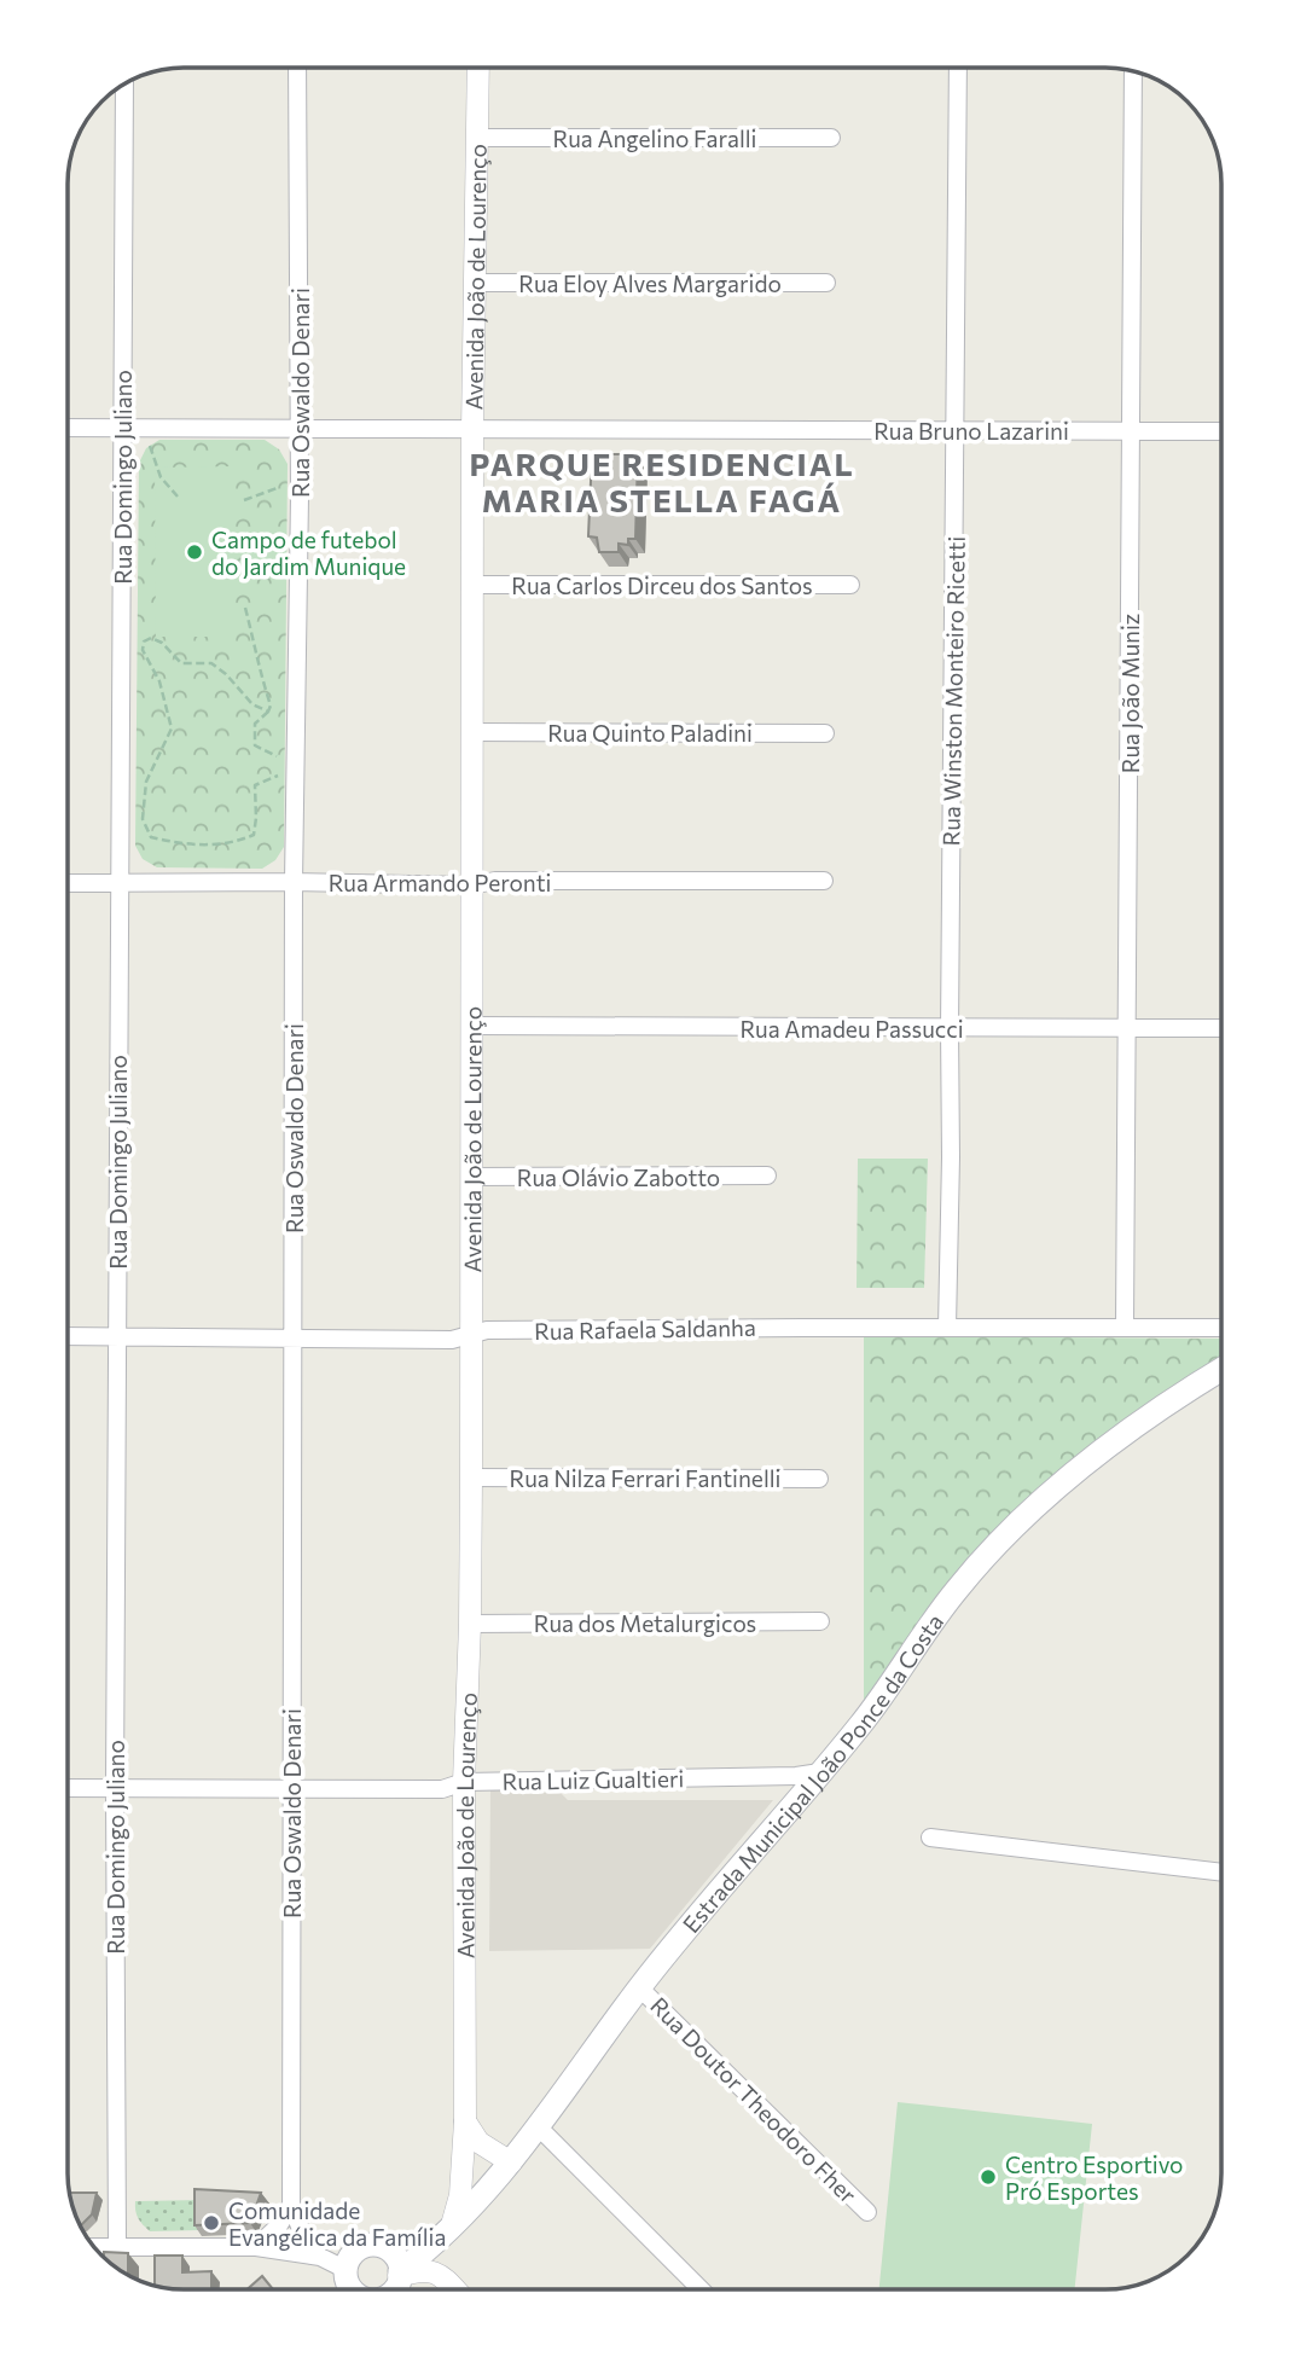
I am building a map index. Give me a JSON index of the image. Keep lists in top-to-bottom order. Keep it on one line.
{"streets":{"main road":["Estrada Municipal João Ponce da Costa"],"street":["Rua Angelino Faralli","Avenida João de Lourenço","Rua Eloy Alves Margarido","Rua Oswaldo Denari","Rua Bruno Lazarini","Rua Domingo Juliano","Rua Carlos Dirceu dos Santos","Rua Winston Monteiro Ricetti","Rua João Muniz","Rua Quinto Paladini","Rua Armando Peronti","Rua Amadeu Passucci","Rua Olávio Zabotto","Rua Rafaela Saldanha","Rua Nilza Ferrari Fantinelli","Rua dos Metalurgicos","Rua Luiz Gualtieri","Rua Doutor Theodoro Fher"]},"crossings":[["Rua Angelino Faralli","Avenida João de Lourenço"],["Avenida João de Lourenço","Rua Eloy Alves Margarido"],["Avenida João de Lourenço","Rua Bruno Lazarini"],["Avenida João de Lourenço","Rua Carlos Dirceu dos Santos"],["Avenida João de Lourenço","Rua Quinto Paladini"],["Avenida João de Lourenço","Rua Armando Peronti"],["Avenida João de Lourenço","Rua Amadeu Passucci"],["Avenida João de Lourenço","Rua Olávio Zabotto"],["Avenida João de Lourenço","Rua Rafaela Saldanha"],["Avenida João de Lourenço","Rua Nilza Ferrari Fantinelli"],["Avenida João de Lourenço","Rua dos Metalurgicos"],["Avenida João de Lourenço","Estrada Municipal João Ponce da Costa"],["Avenida João de Lourenço","Rua Luiz Gualtieri"],["Rua Oswaldo Denari","Rua Bruno Lazarini"],["Rua Oswaldo Denari","Rua Armando Peronti"],["Rua Oswaldo Denari","Rua Rafaela Saldanha"],["Rua Oswaldo Denari","Rua Luiz Gualtieri"],["Rua Bruno Lazarini","Rua Domingo Juliano"],["Rua Bruno Lazarini","Rua Winston Monteiro Ricetti"],["Rua Bruno Lazarini","Rua João Muniz"],["Rua Domingo Juliano","Rua Armando Peronti"],["Rua Domingo Juliano","Rua Rafaela Saldanha"],["Rua Domingo Juliano","Rua Luiz Gualtieri"],["Rua Winston Monteiro Ricetti","Rua Amadeu Passucci"],["Rua Winston Monteiro Ricetti","Rua Rafaela Saldanha"],["Rua João Muniz","Rua Amadeu Passucci"],["Rua João Muniz","Rua Rafaela Saldanha"],["Estrada Municipal João Ponce da Costa","Rua Luiz Gualtieri"],["Estrada Municipal João Ponce da Costa","Rua Doutor Theodoro Fher"]],"districts":["PARQUE RESIDENCIAL MARIA STELLA FAGÁ"],"places":["Campo de futebol do Jardim Munique","Centro Esportivo Pró Esportes","Comunidade Evangélica da Família"]}
